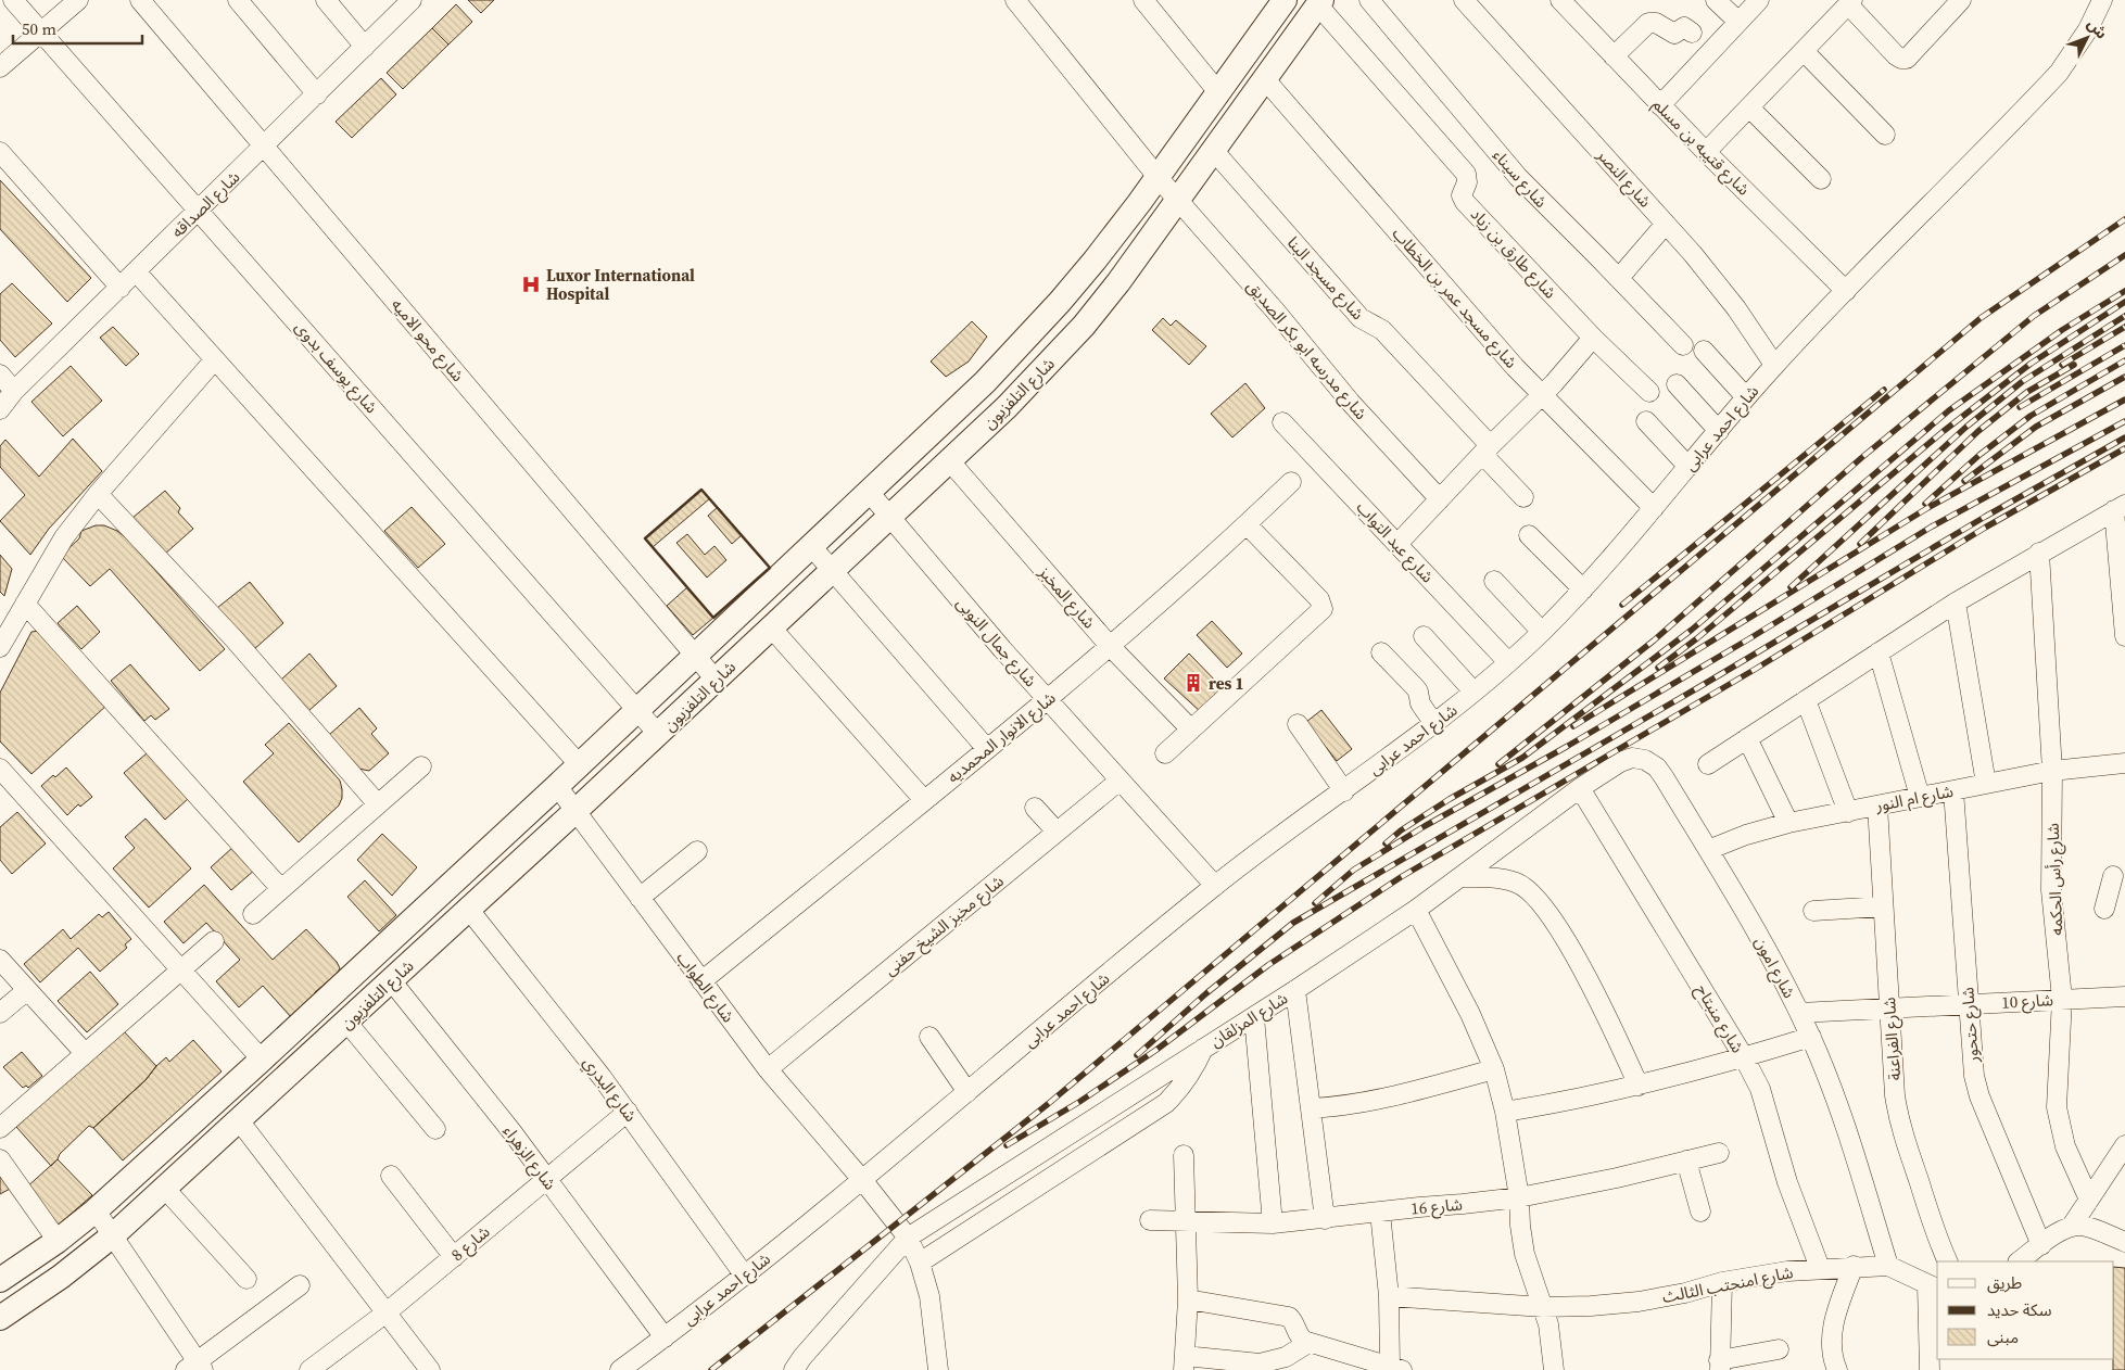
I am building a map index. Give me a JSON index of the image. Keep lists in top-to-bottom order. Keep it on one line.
{"streets":{"main road":["شارع التلفزيون"],"street":["شارع قتيبه بن مسلم","شارع سيناء","شارع النصر","شارع الصداقه","شارع طارق بن زياد","شارع مسجد البنا","شارع مسجد عمر بن الخطاب","شارع محو الاميه","شارع مدرسه ابو بكر الصديق","شارع يوسف بدوى","شارع احمد عرابى","شارع عبد التواب","شارع المخبز","شارع جمال النوبى","شارع الانوار المحمديه","شارع ام النور","شارع رأس الحكمه","شارع مخبز الشيخ حفنى","شارع امون","شارع الطواب","شارع 10","شارع منبتاح","شارع المزلقان","شارع حتحور","شارع الفراعنة","شارع البدري","شارع الزهراء","شارع 16","شارع 8","شارع امنحتب الثالث"]},"crossings":[["شارع قتيبه بن مسلم","شارع احمد عرابى"],["شارع النصر","شارع احمد عرابى"],["شارع الصداقه","شارع محو الاميه"],["شارع الصداقه","شارع يوسف بدوى"],["شارع طارق بن زياد","شارع التلفزيون"],["شارع مسجد البنا","شارع التلفزيون"],["شارع مسجد عمر بن الخطاب","شارع التلفزيون"],["شارع مسجد عمر بن الخطاب","شارع احمد عرابى"],["شارع محو الاميه","شارع التلفزيون"],["شارع مدرسه ابو بكر الصديق","شارع التلفزيون"],["شارع يوسف بدوى","شارع التلفزيون"],["شارع التلفزيون","شارع المخبز"],["شارع التلفزيون","شارع جمال النوبى"],["شارع التلفزيون","شارع الطواب"],["شارع التلفزيون","شارع البدري"],["شارع التلفزيون","شارع الزهراء"],["شارع احمد عرابى","شارع عبد التواب"],["شارع احمد عرابى","شارع جمال النوبى"],["شارع احمد عرابى","شارع الطواب"],["شارع احمد عرابى","شارع البدري"],["شارع احمد عرابى","شارع الزهراء"],["شارع المخبز","شارع الانوار المحمديه"],["شارع جمال النوبى","شارع الانوار المحمديه"],["شارع جمال النوبى","شارع مخبز الشيخ حفنى"],["شارع الانوار المحمديه","شارع الطواب"],["شارع ام النور","شارع رأس الحكمه"],["شارع ام النور","شارع امون"],["شارع ام النور","شارع حتحور"],["شارع ام النور","شارع الفراعنة"],["شارع رأس الحكمه","شارع 10"],["شارع مخبز الشيخ حفنى","شارع الطواب"],["شارع امون","شارع 10"],["شارع امون","شارع منبتاح"],["شارع امون","شارع المزلقان"],["شارع امون","شارع امنحتب الثالث"],["شارع الطواب","شارع المزلقان"],["شارع 10","شارع حتحور"],["شارع 10","شارع الفراعنة"],["شارع منبتاح","شارع المزلقان"],["شارع منبتاح","شارع امنحتب الثالث"],["شارع البدري","شارع 8"],["شارع الزهراء","شارع 8"]],"places":{"hospital":["Luxor International Hospital"],"building":["res 1"]},"legend":["طريق","سكة حديد","مبنى"],"scale_bar":"50 m","north":"top right"}
